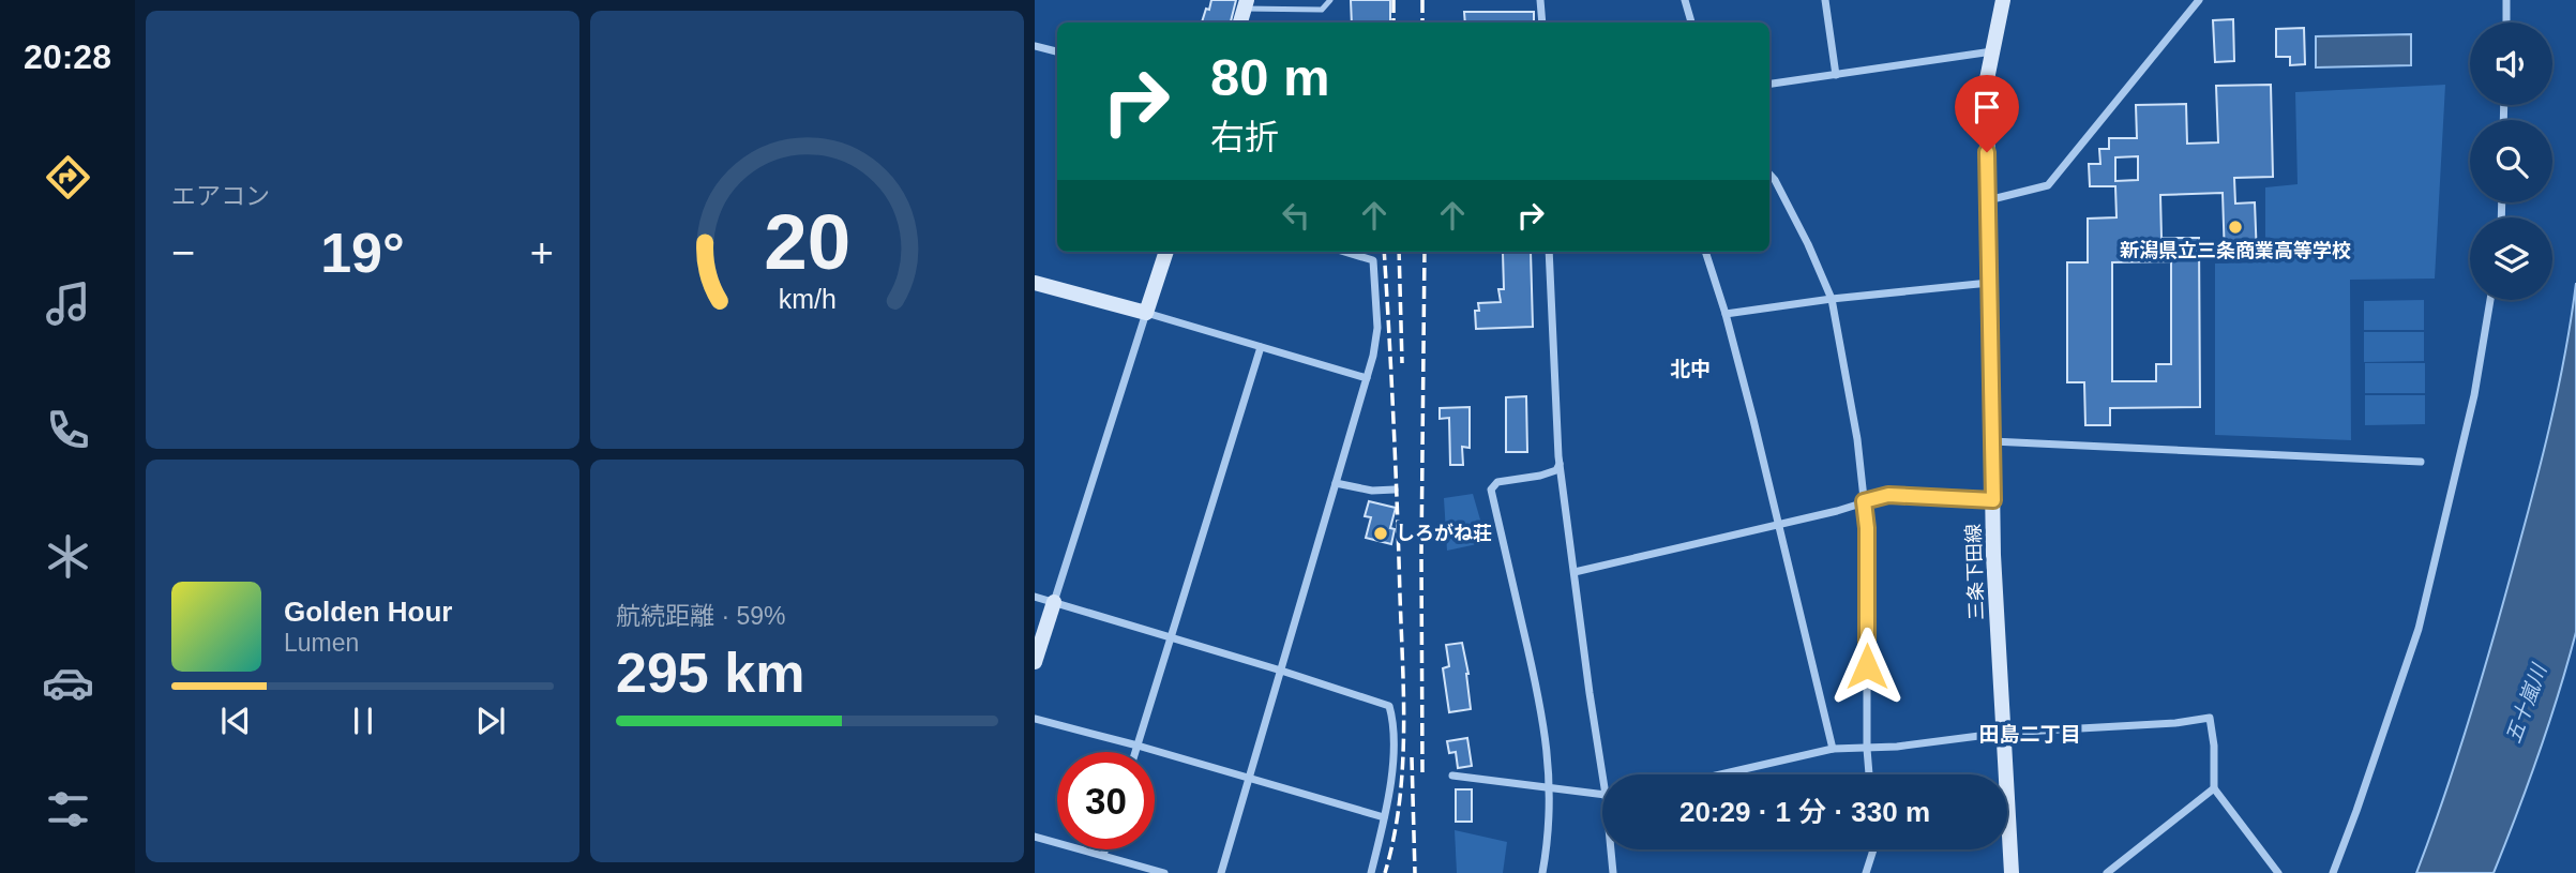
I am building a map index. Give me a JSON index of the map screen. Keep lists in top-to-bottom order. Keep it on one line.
{"streets":{"main road":["三条下田線"]},"districts":["北中","田島二丁目"],"water":["五十嵐川"],"places":["新潟県立三条商業高等学校","しろがね荘"],"page":{"tabs":"20:28","tile":["エアコン",["航続距離 · 59%","295 km"]],"turn":["80 m","右折"],"heat":["−","19°","+"],"song":["Golden Hour","Lumen"],"limit":"30","trip":"20:29 · 1 分 · 330 m","gauge":["20","km/h"]}}
